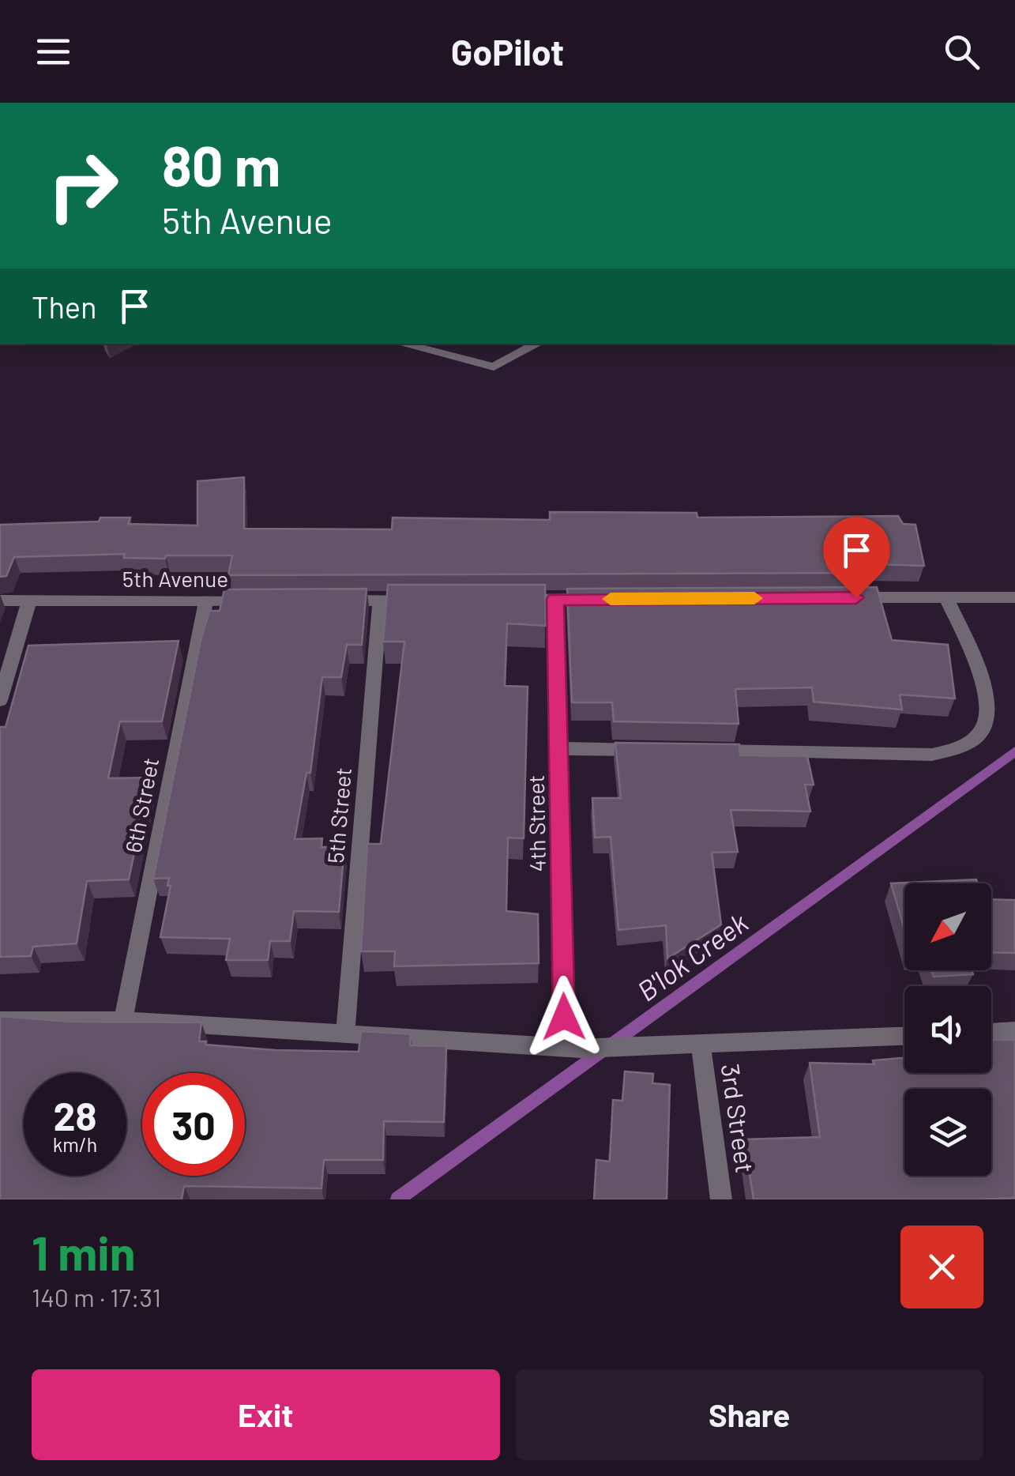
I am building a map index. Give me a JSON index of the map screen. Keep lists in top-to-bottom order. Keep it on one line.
{"streets":{"street":["5th Avenue","6th Street","5th Street","4th Street","3rd Street"]},"crossings":[["5th Avenue","6th Street"]],"water":["B'lok Creek"],"north":"bottom left","page":{"header":"GoPilot","turn":["80 m","5th Avenue"],"then":"Then","speed":"28 km/h","limit":"30","heading":["1 min","140 m · 17:31"],"buttons":["Exit","Share"]}}
